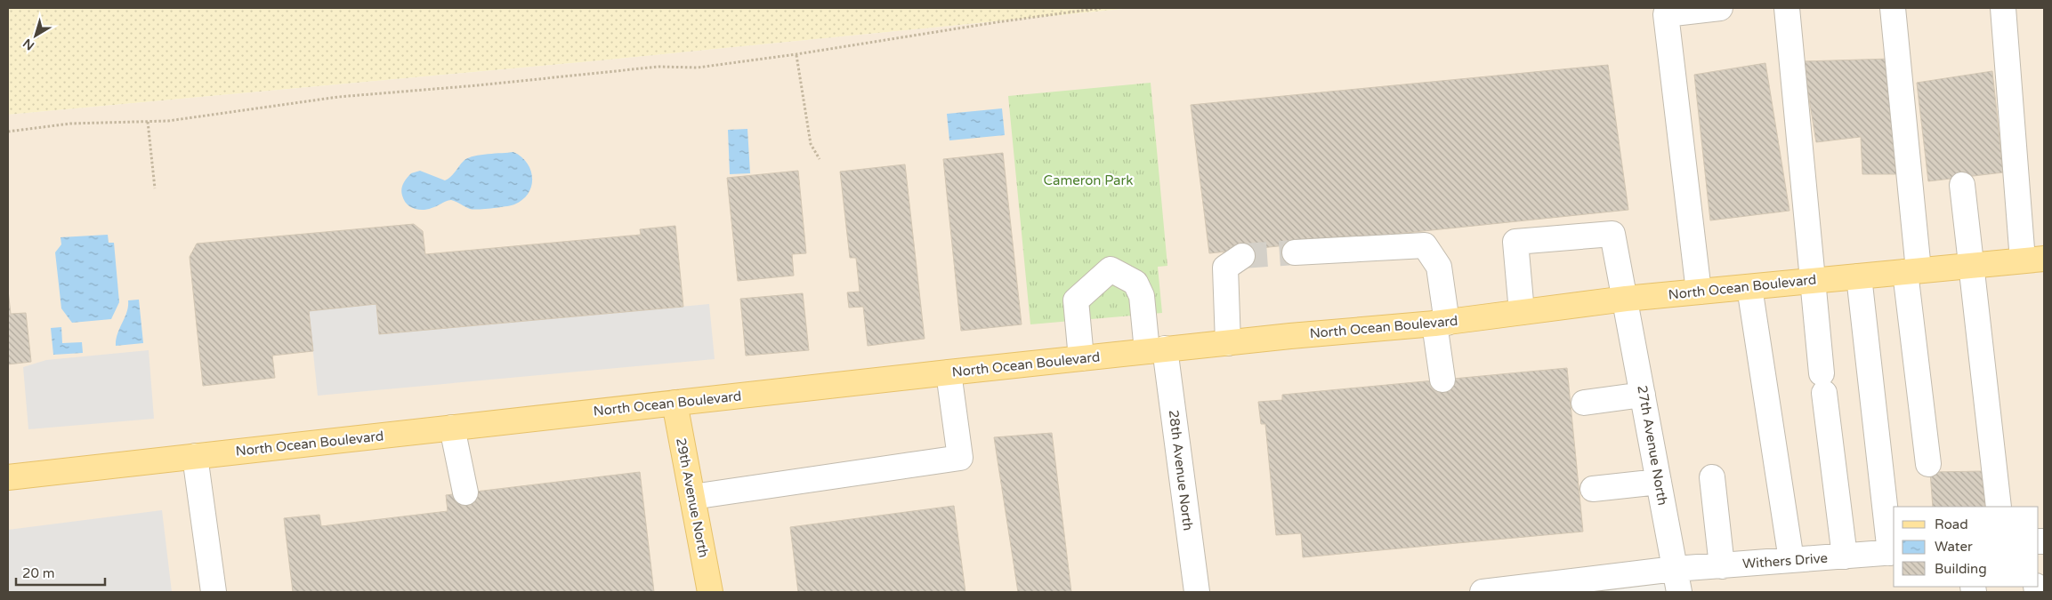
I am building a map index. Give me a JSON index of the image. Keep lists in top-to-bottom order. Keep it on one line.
{"streets":{"main road":["North Ocean Boulevard","29th Avenue North"],"street":["27th Avenue North","28th Avenue North","Withers Drive"]},"crossings":[["North Ocean Boulevard","27th Avenue North"],["North Ocean Boulevard","28th Avenue North"],["North Ocean Boulevard","29th Avenue North"],["27th Avenue North","Withers Drive"]],"parks":["Cameron Park"],"legend":["Road","Water","Building"],"scale_bar":"20 m","north":"bottom left"}
